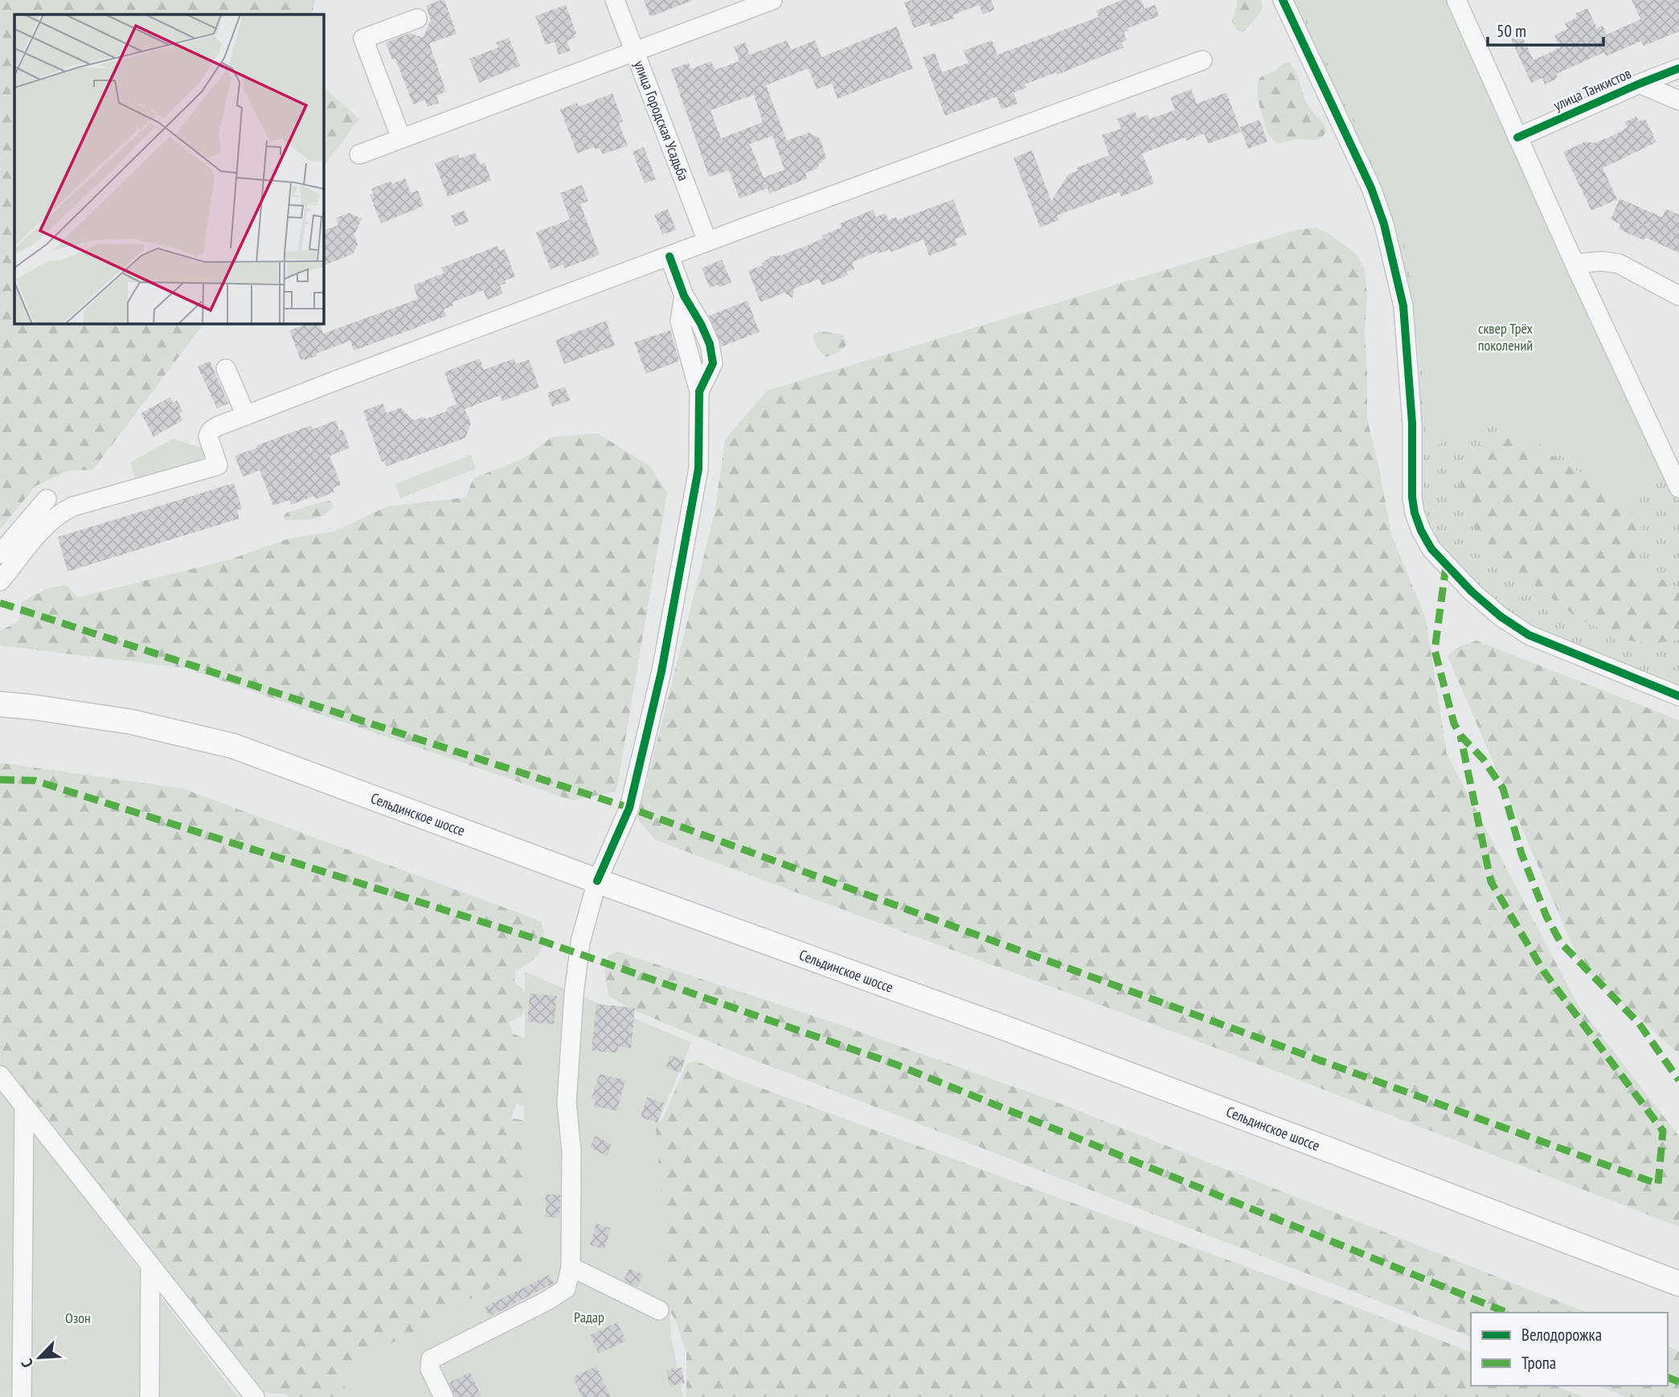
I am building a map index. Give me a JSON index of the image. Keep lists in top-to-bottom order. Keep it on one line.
{"streets":{"main road":["Сельдинское шоссе"],"street":["улица Танкистов","улица Городская Усадьба"]},"parks":["сквер Трёх поколений","Радар","Озон"],"legend":["Велодорожка","Тропа"],"scale_bar":"50 m","north":"bottom left"}
